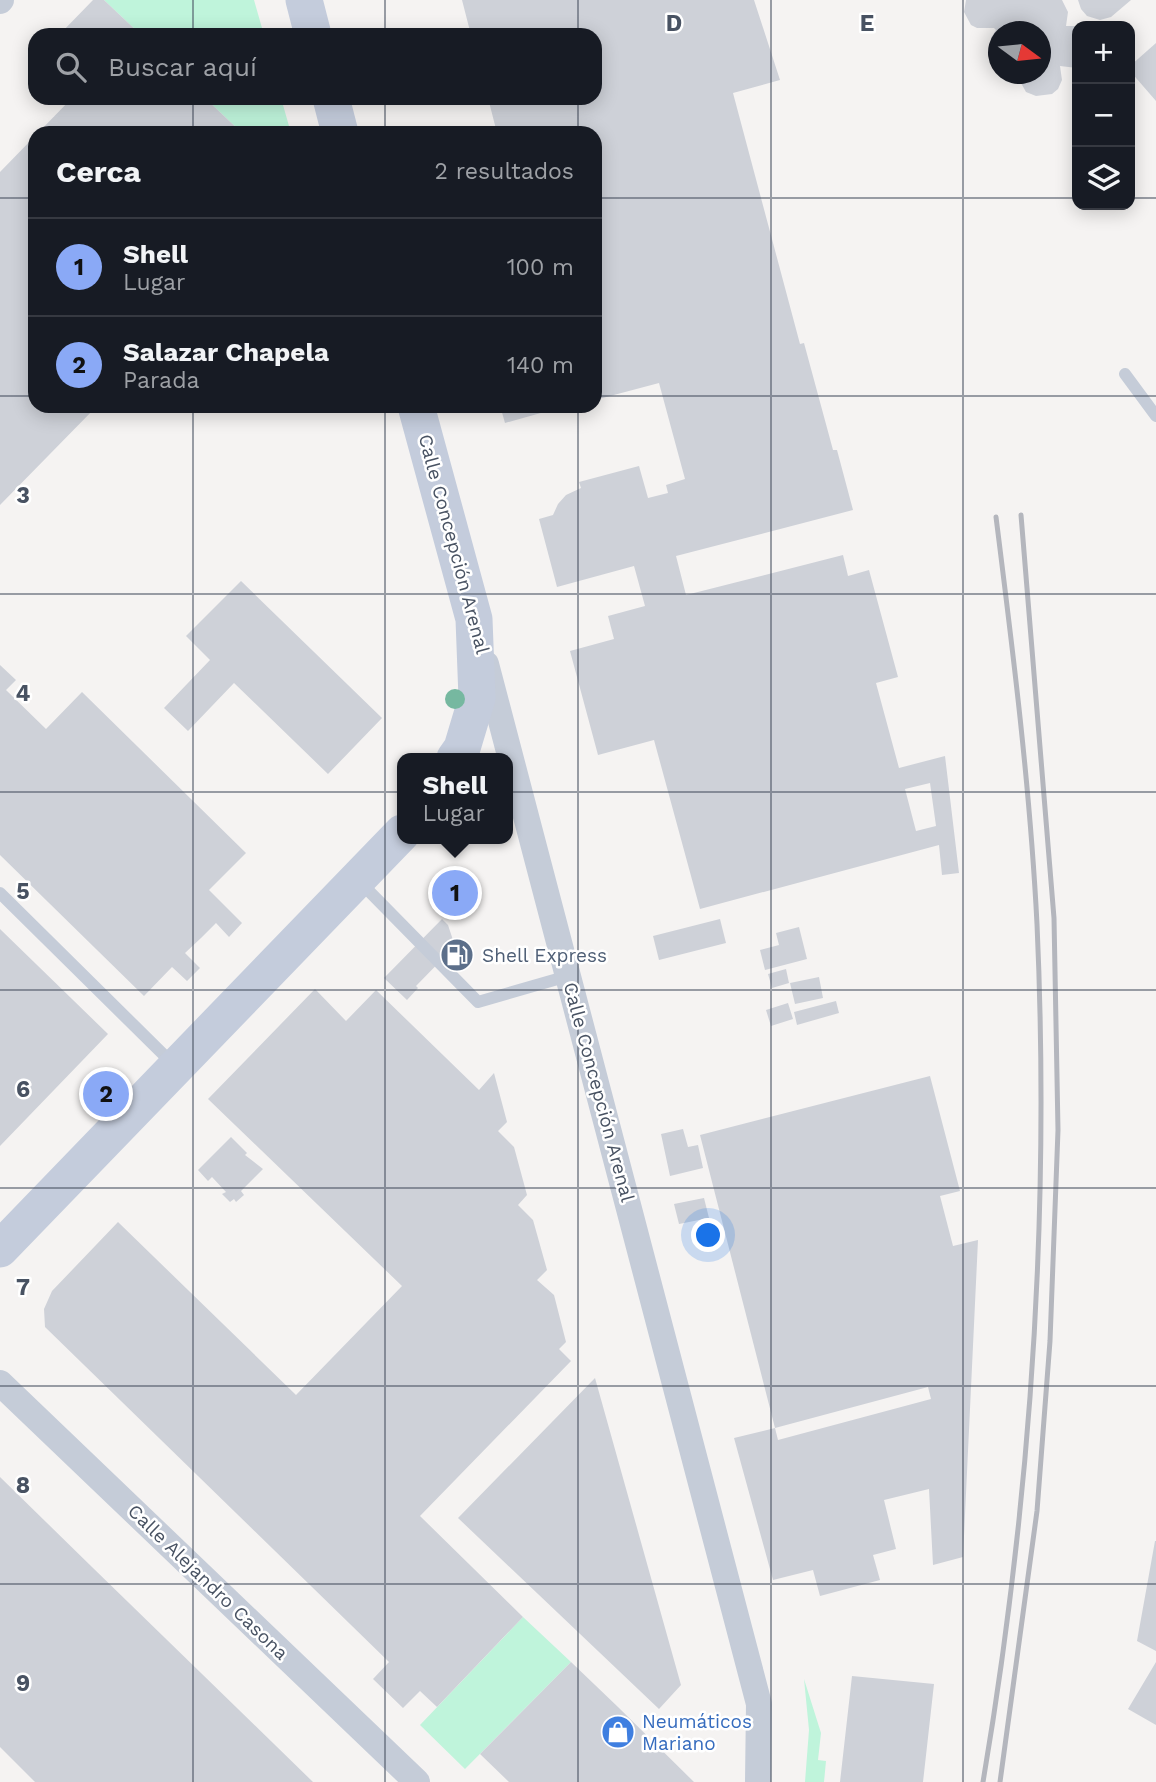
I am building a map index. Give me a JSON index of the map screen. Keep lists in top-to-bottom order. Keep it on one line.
{"streets":{"street":["Calle Concepción Arenal","Calle Alejandro Casona"]},"places":{"fuel station":["Shell Express"],"shop":["Neumáticos Mariano"]},"north":"right","page":{"map_buttons":["+","−"],"search":"Buscar aquí","heading":["Cerca","2 resultados"],"list":[{"mark":"1","name":"Shell","note":"Lugar","value":"100 m"},{"mark":"2","name":"Salazar Chapela","note":"Parada","value":"140 m"}],"popup":["Shell","Lugar"],"pins":["1","2"]},"grid":{"columns":["D","E"],"rows":["3","4","5","6","7","8","9"]}}
